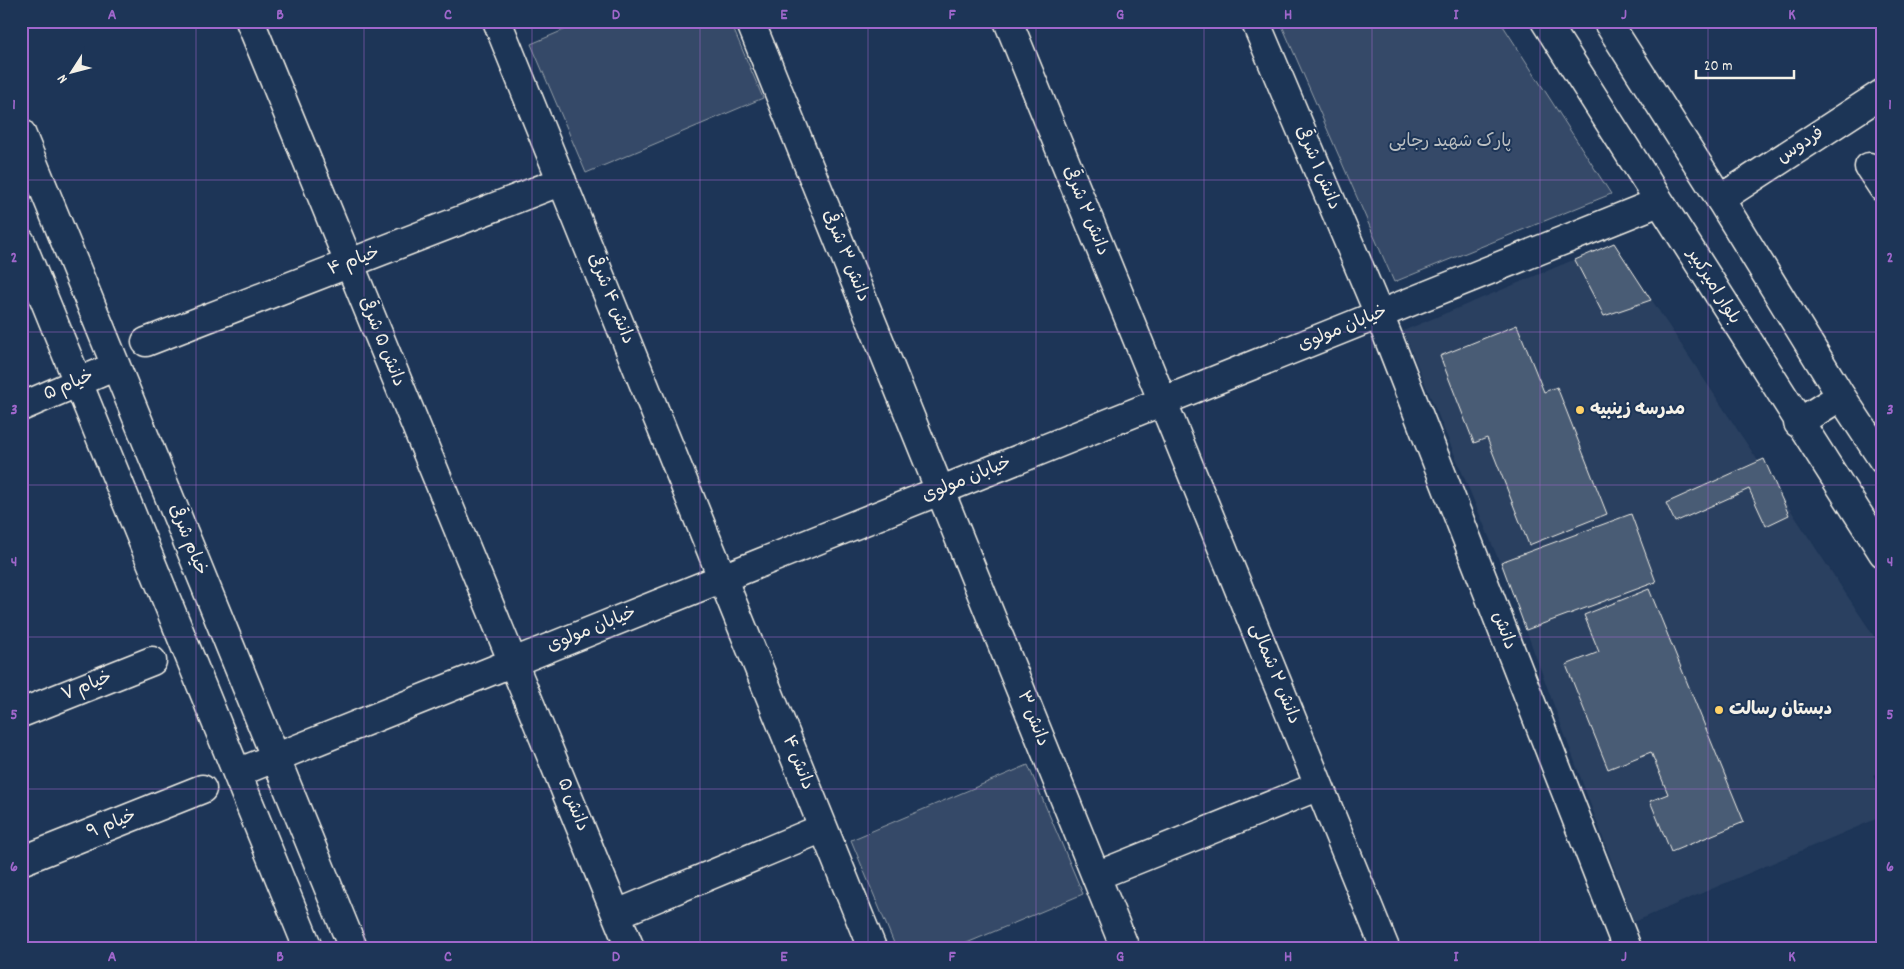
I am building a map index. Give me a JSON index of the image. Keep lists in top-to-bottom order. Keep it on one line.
{"streets":{"street":["فردوس","دانش ۱ شرقی","دانش ۲ شرقی","دانش ۳ شرقی","خیام ۴","بلوار امیرکبیر","دانش ۴ شرقی","خیابان مولوی","دانش ۵ شرقی","خیام ۵","خیام شرقی","دانش","دانش ۲ شمالی","خیام ۷","دانش ۳","دانش ۴","دانش ۵","خیام ۹"]},"crossings":[["دانش ۱ شرقی","خیابان مولوی"],["دانش ۱ شرقی","دانش"],["دانش ۲ شرقی","خیابان مولوی"],["دانش ۲ شرقی","دانش ۲ شمالی"],["دانش ۳ شرقی","خیابان مولوی"],["دانش ۳ شرقی","دانش ۳"],["خیام ۴","دانش ۴ شرقی"],["خیام ۴","دانش ۵ شرقی"],["بلوار امیرکبیر","خیابان مولوی"],["دانش ۴ شرقی","خیابان مولوی"],["دانش ۴ شرقی","دانش ۴"],["خیابان مولوی","دانش ۵ شرقی"],["خیابان مولوی","خیام شرقی"],["خیابان مولوی","دانش"],["خیابان مولوی","دانش ۲ شمالی"],["خیابان مولوی","دانش ۳"],["خیابان مولوی","دانش ۴"],["خیابان مولوی","دانش ۵"],["دانش ۵ شرقی","دانش ۵"],["خیام ۵","خیام شرقی"]],"parks":["پارک شهید رجایی"],"places":["مدرسه زینبیه","دبستان رسالت"],"scale_bar":"20 m","north":"bottom left","grid":{"columns":["A","B","C","D","E","F","G","H","I","J","K"],"rows":["1","2","3","4","5","6"]}}
